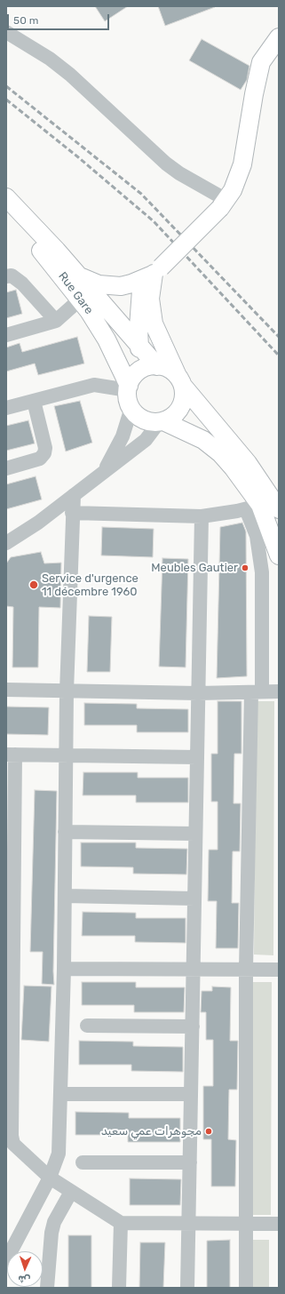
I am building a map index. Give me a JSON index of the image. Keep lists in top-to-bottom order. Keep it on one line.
{"streets":{"main road":["Rue Gare"]},"places":["Meubles Gautier","Service d'urgence 11 décembre 1960","مجوهرات عمي سعيد"],"scale_bar":"50 m","north":"bottom"}
